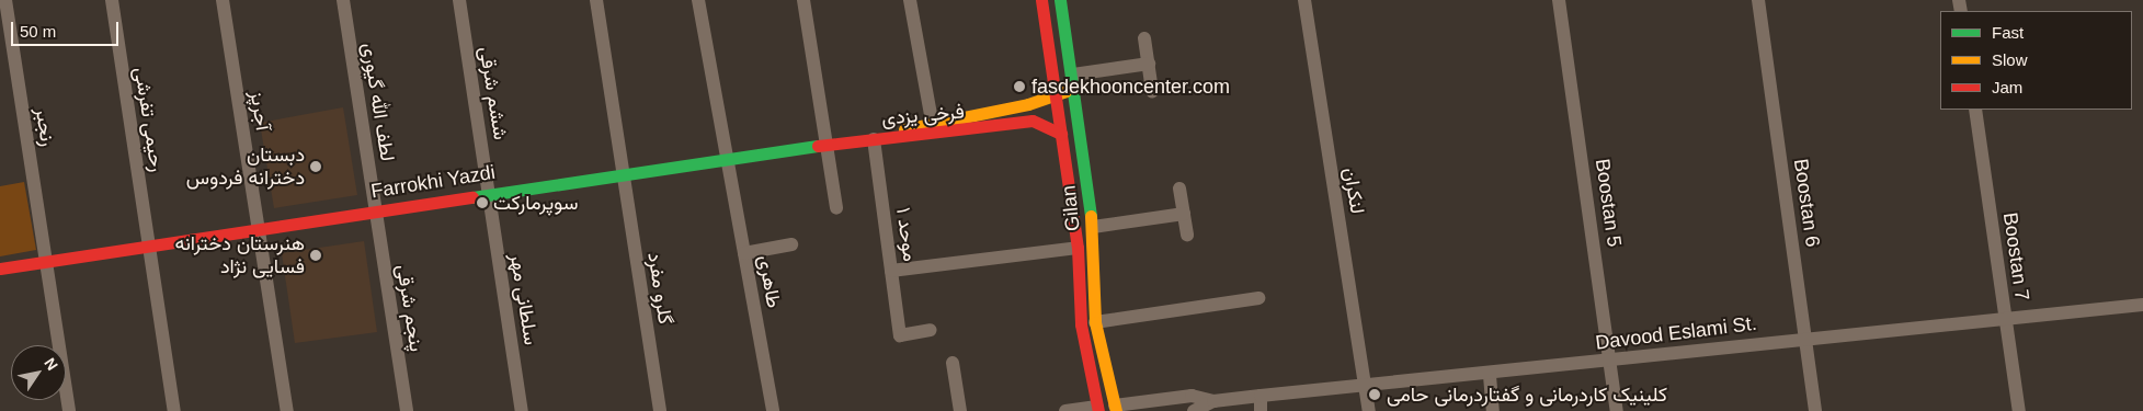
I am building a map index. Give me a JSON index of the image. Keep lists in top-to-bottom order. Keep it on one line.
{"streets":{"main road":["فرخی یزدی","Farrokhi Yazdi","Gilan"],"street":["ششم شرقی","لطف الله گیوری","آجرپز","رحیمی تفرشی","رنجبر","لنکران","Boostan 5","Boostan 6","موحد ۱","Boostan 7","طاهری","گلرو مفرد","سلطانی مهر","پنجم شرقی","Davood Eslami St."]},"crossings":[["ششم شرقی","Farrokhi Yazdi"],["ششم شرقی","سلطانی مهر"],["لطف الله گیوری","Farrokhi Yazdi"],["لطف الله گیوری","پنجم شرقی"],["آجرپز","Farrokhi Yazdi"],["فرخی یزدی","Farrokhi Yazdi"],["فرخی یزدی","Gilan"],["فرخی یزدی","موحد ۱"],["رحیمی تفرشی","Farrokhi Yazdi"],["رنجبر","Farrokhi Yazdi"],["Farrokhi Yazdi","موحد ۱"],["Farrokhi Yazdi","طاهری"],["Farrokhi Yazdi","گلرو مفرد"],["Farrokhi Yazdi","سلطانی مهر"],["Farrokhi Yazdi","پنجم شرقی"],["لنکران","Davood Eslami St."],["Boostan 5","Davood Eslami St."],["Boostan 6","Davood Eslami St."],["Gilan","Davood Eslami St."],["Boostan 7","Davood Eslami St."]],"places":["fasdekhooncenter.com","دبستان دخترانه فردوس","سوپرمارکت","هنرستان دخترانه فسایی نژاد","کلینیک کاردرمانی و گفتاردرمانی حامی"],"legend":["Fast","Slow","Jam"],"scale_bar":"50 m","north":"top right"}
